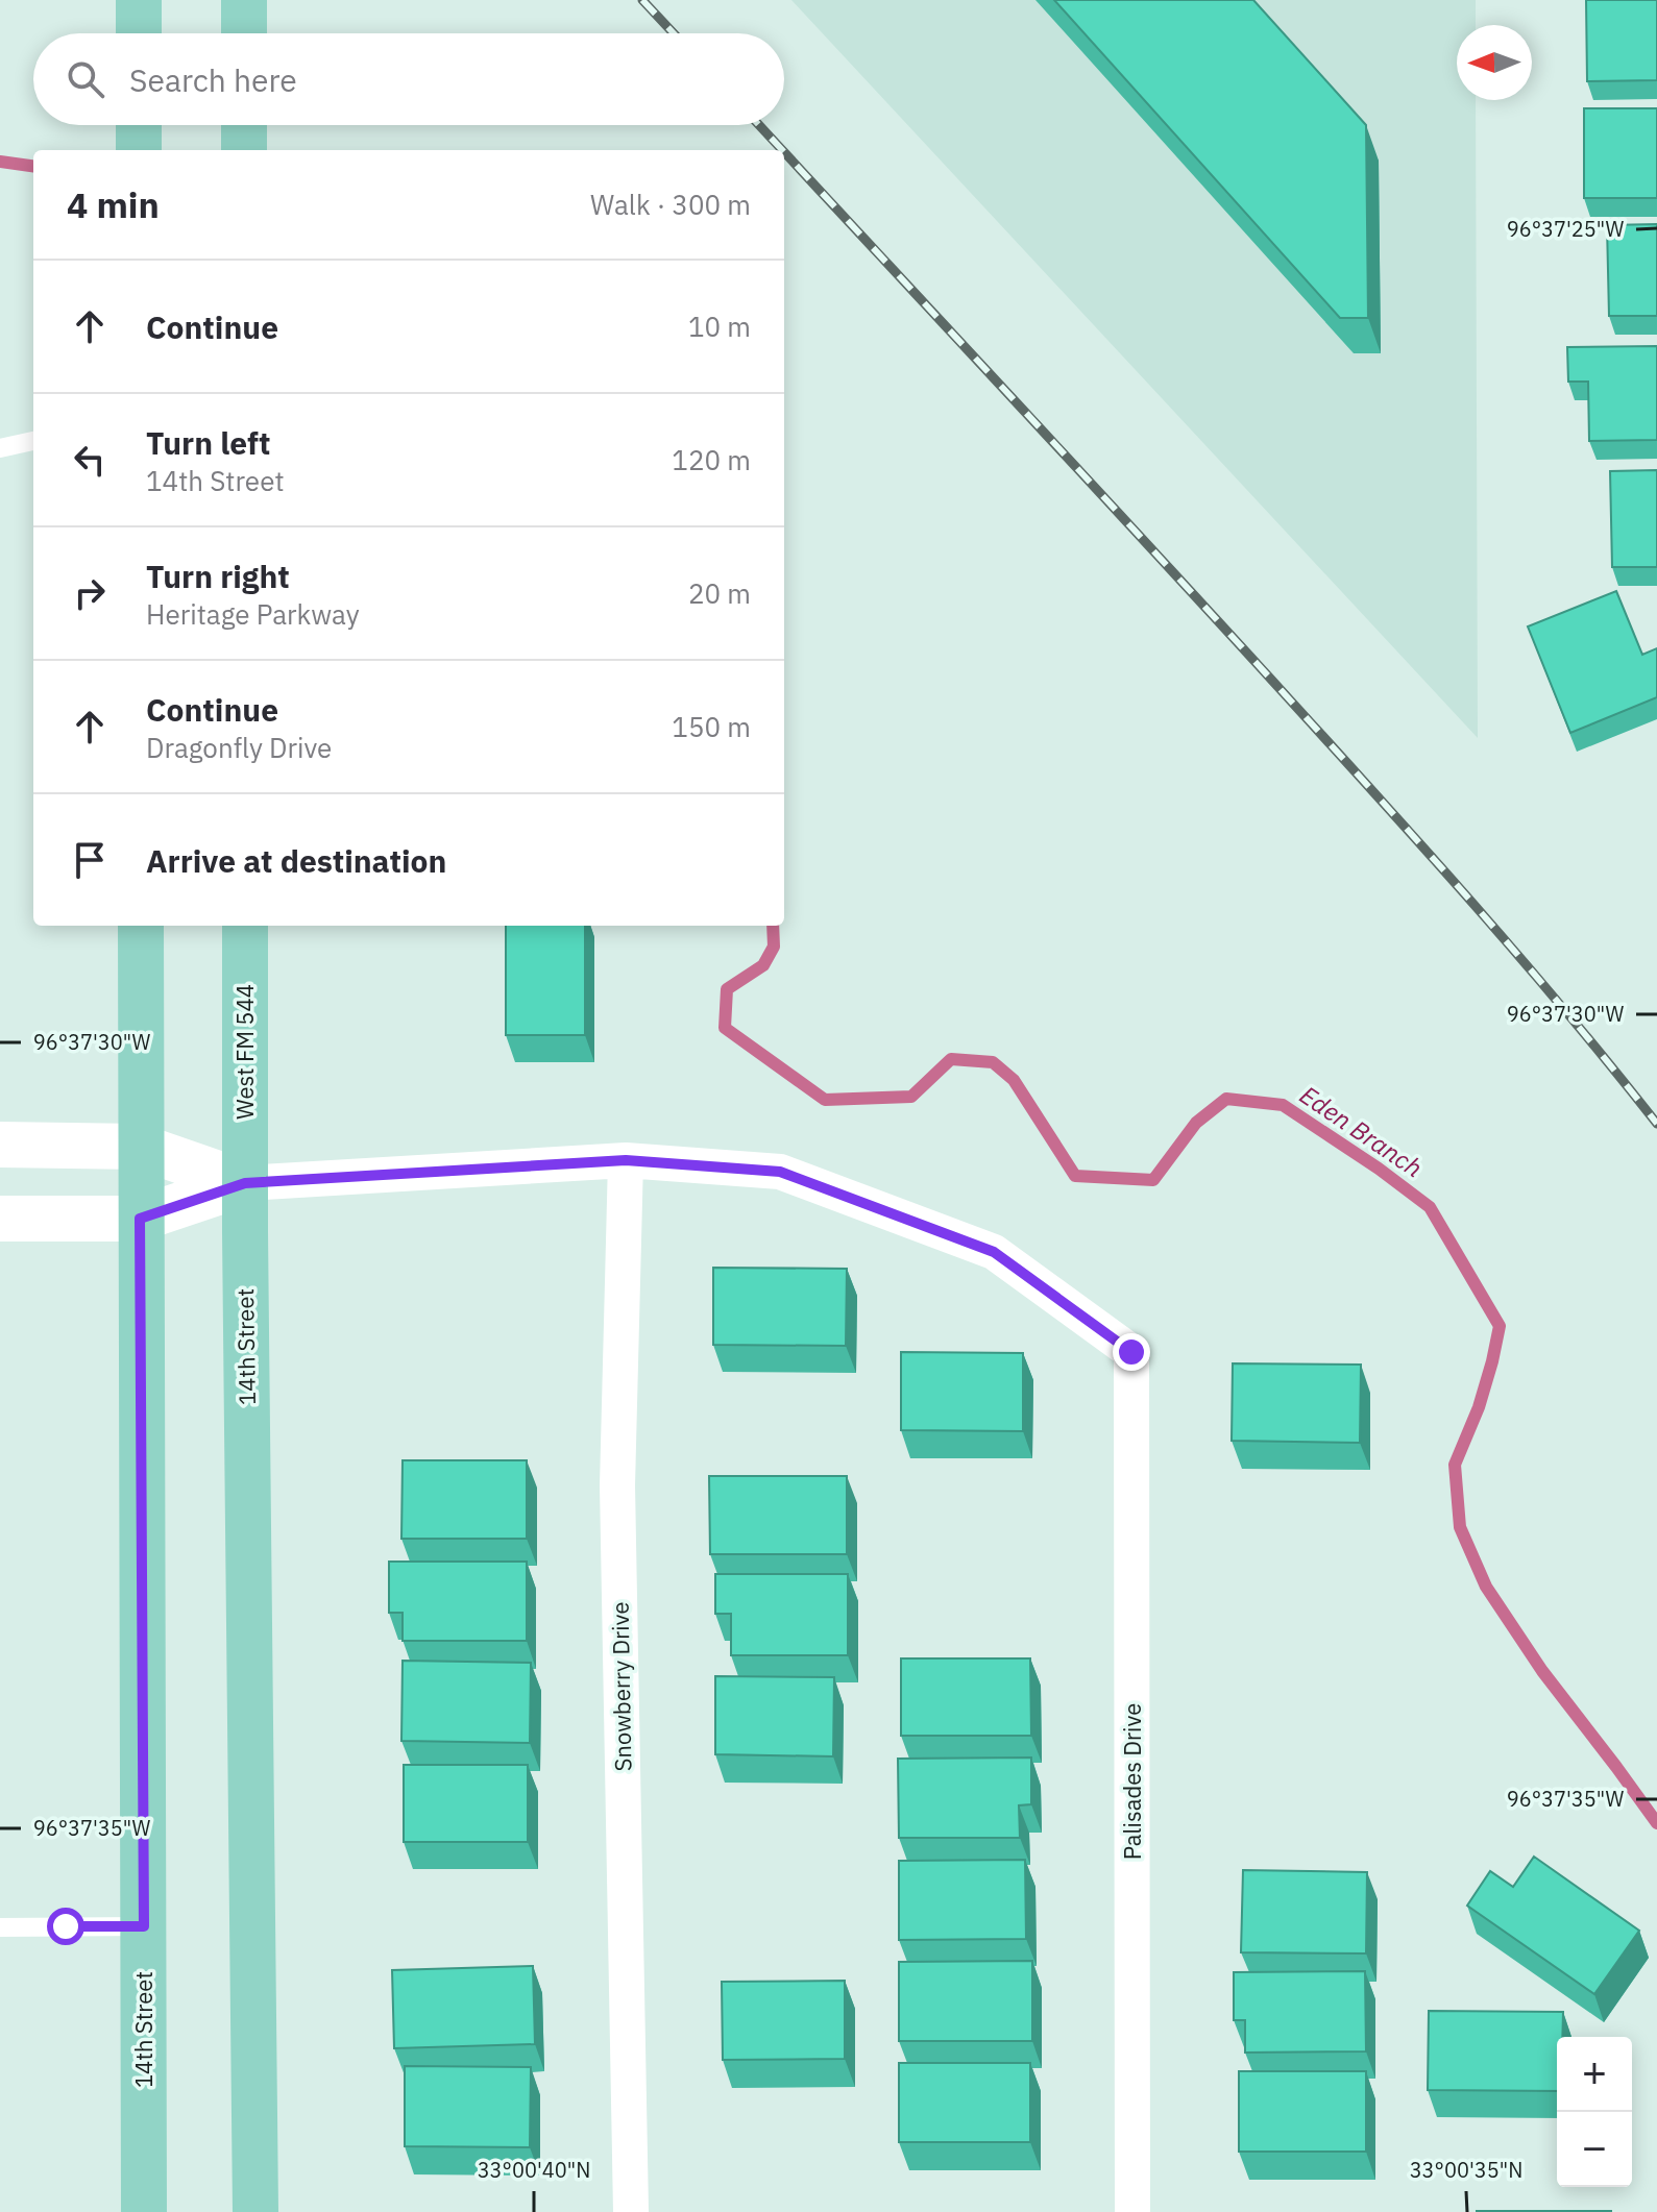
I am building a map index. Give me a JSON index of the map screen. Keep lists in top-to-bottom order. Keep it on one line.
{"streets":{"main road":["West FM 544","14th Street"],"street":["Snowberry Drive","Palisades Drive"]},"crossings":[["West FM 544","14th Street"],["Snowberry Drive","Palisades Drive"]],"water":["Eden Branch"],"north":"left","page":{"search":"Search here","heading":["4 min","Walk · 300 m"],"list":[["Continue","10 m"],["Turn left","14th Street","120 m"],["Turn right","Heritage Parkway","20 m"],["Continue","Dragonfly Drive","150 m"],"Arrive at destination"],"map_buttons":["+","−"]},"coordinates":["96°37'25\"W","96°37'30\"W","96°37'35\"W","33°00'40\"N","33°00'35\"N"]}
